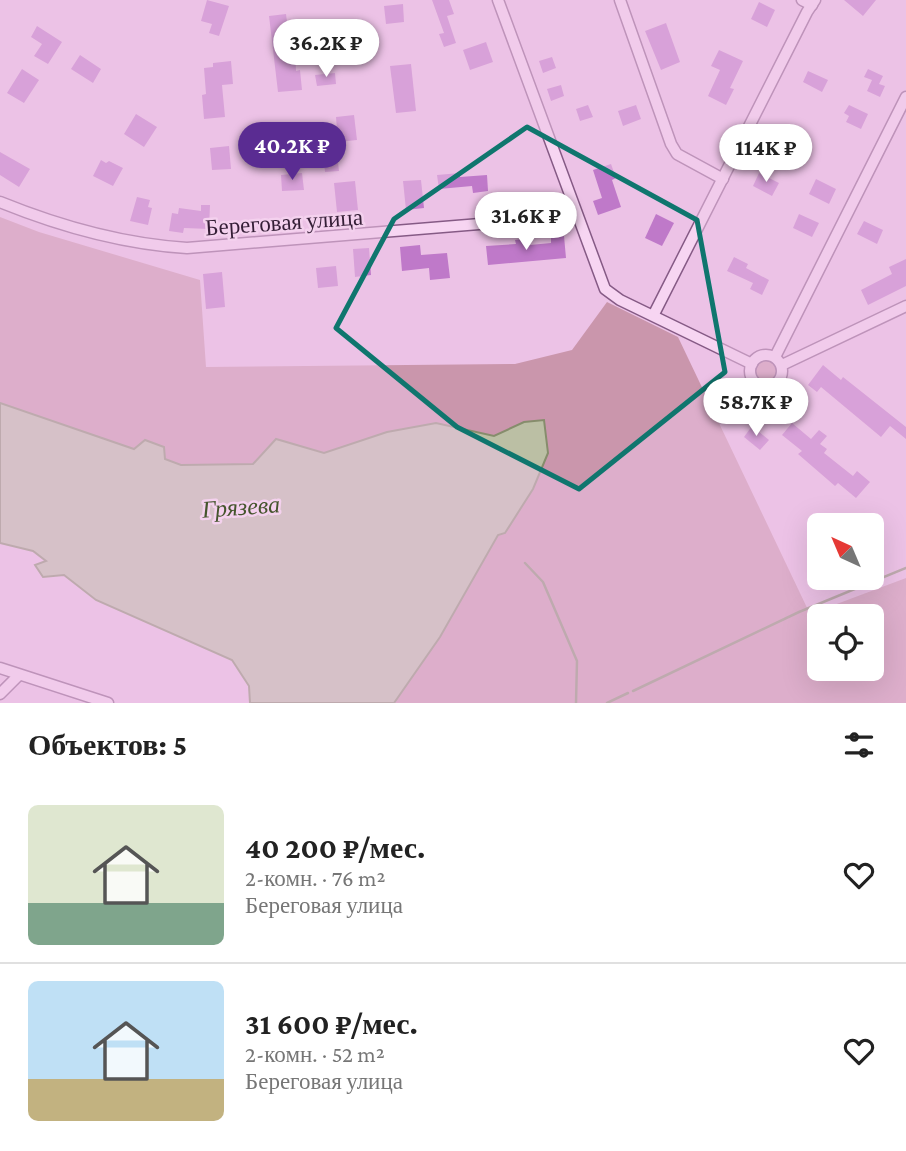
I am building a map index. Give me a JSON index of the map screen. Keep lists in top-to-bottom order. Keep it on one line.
{"streets":{"street":["Береговая улица"]},"water":["Грязева"],"north":"top left","page":{"price":["36.2K ₽","40.2K ₽","114K ₽","31.6K ₽","58.7K ₽"],"heading":"Объектов: 5","list":[{"name":"40 200 ₽/мес.","note":"2-комн. · 76 m² · Береговая улица"},{"name":"31 600 ₽/мес.","note":"2-комн. · 52 m² · Береговая улица"}]}}
